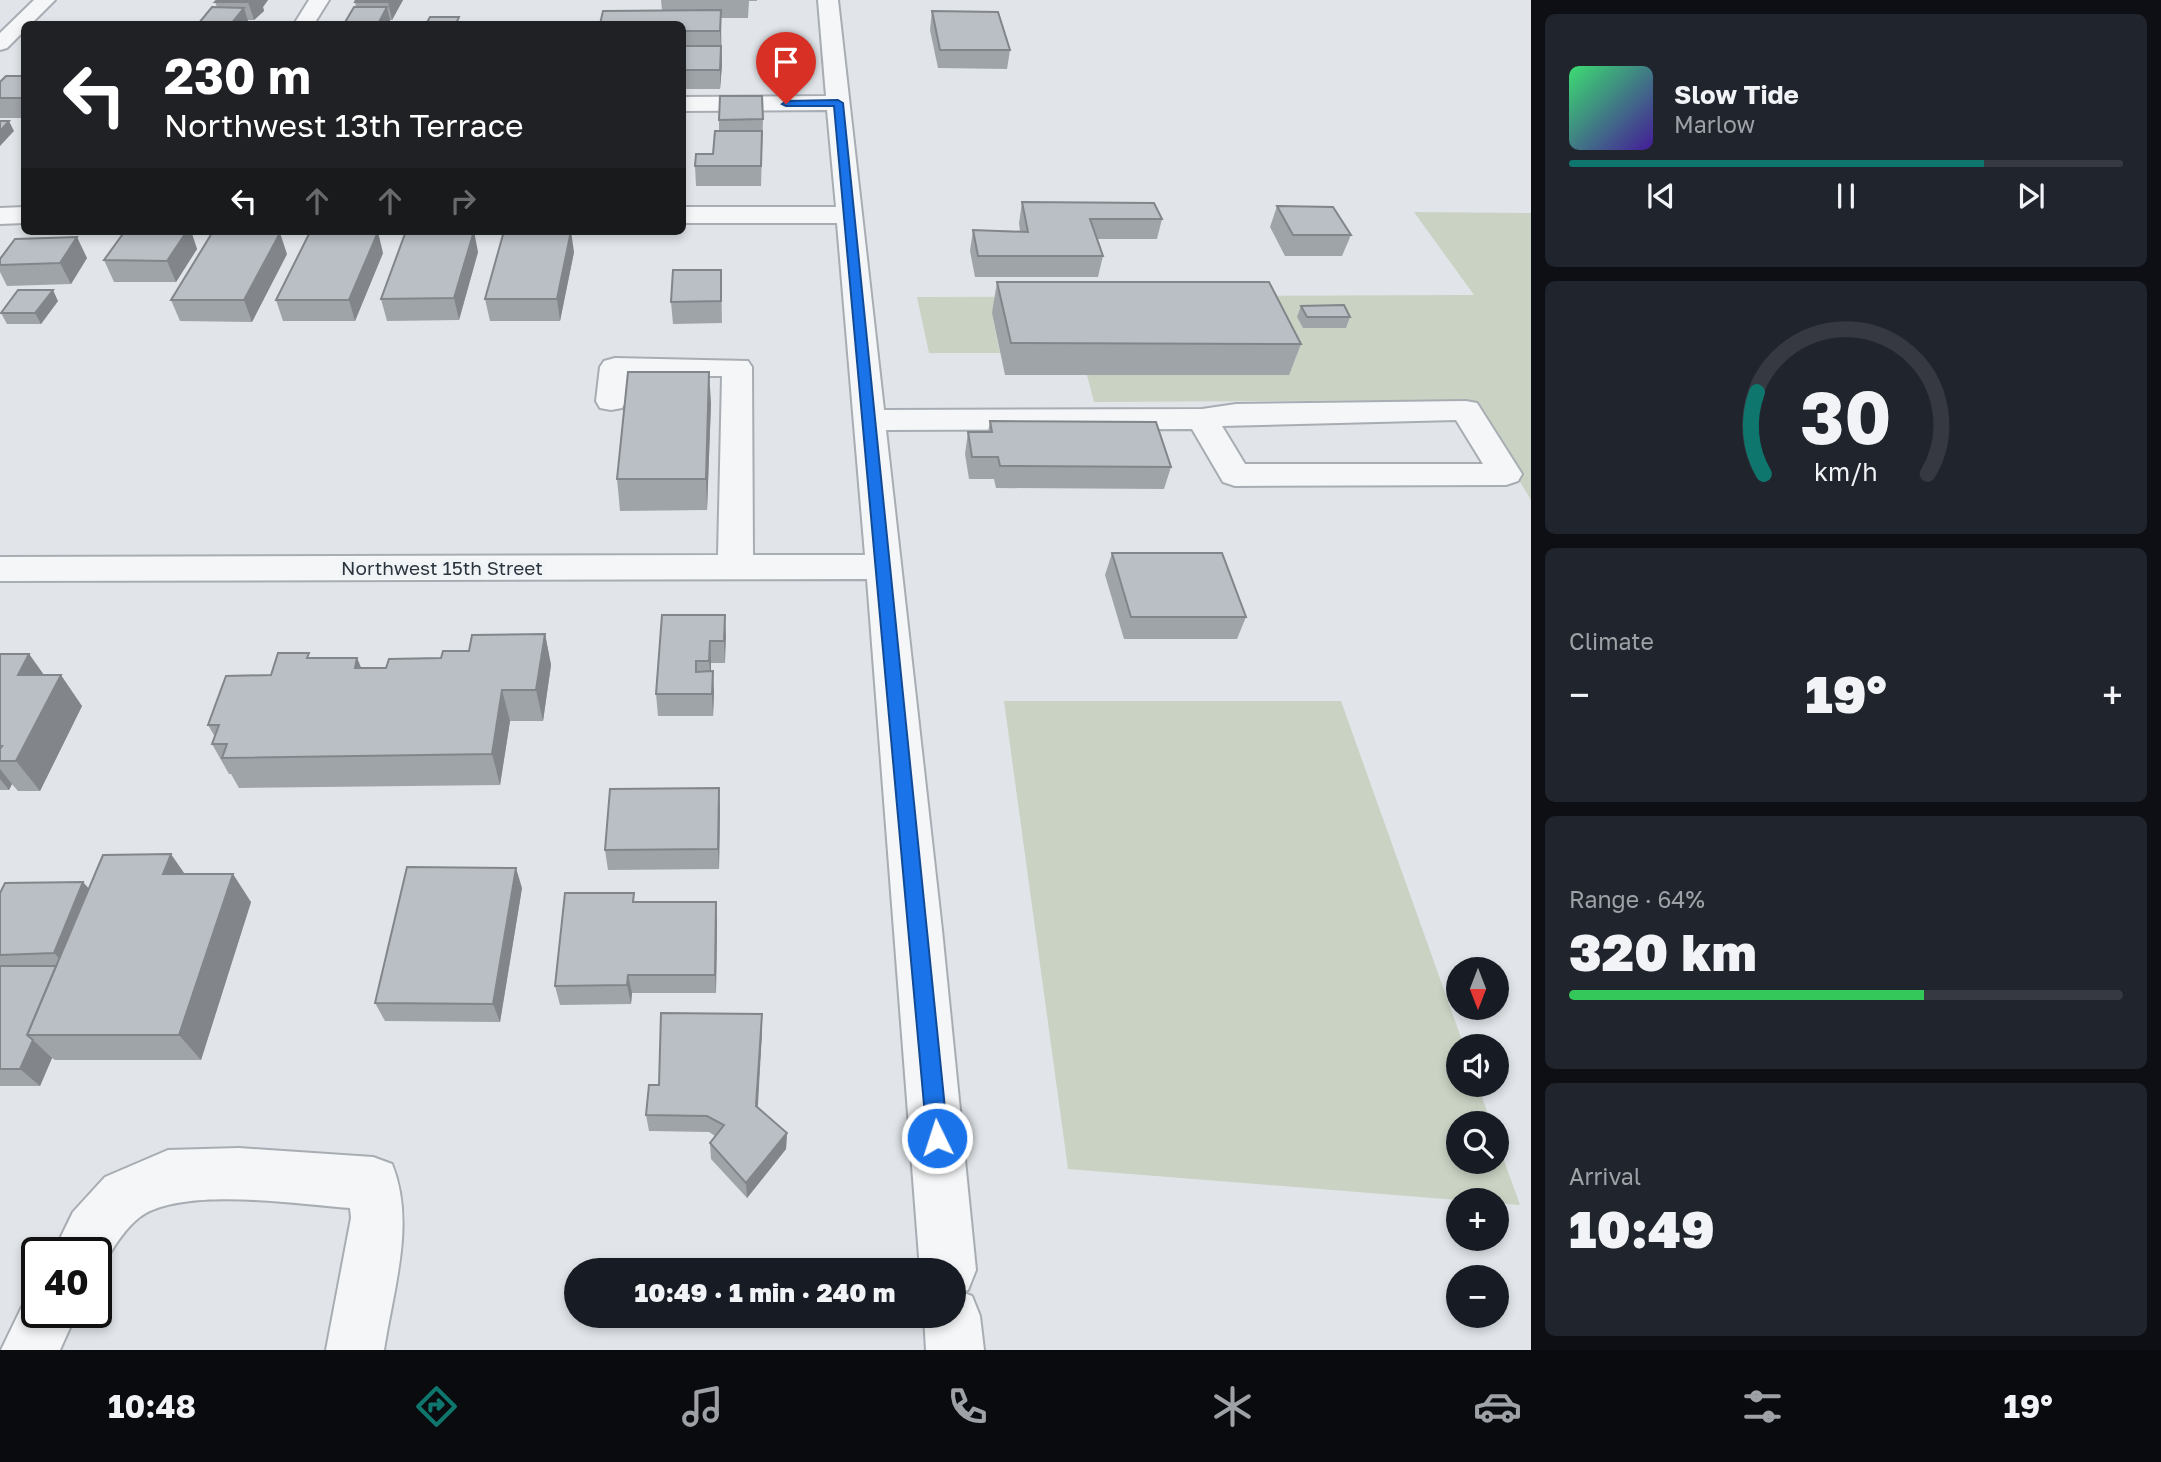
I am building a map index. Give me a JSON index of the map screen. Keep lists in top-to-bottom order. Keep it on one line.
{"streets":{"street":["Northwest 15th Street"]},"north":"bottom","page":{"turn":["230 m","Northwest 13th Terrace"],"song":["Slow Tide","Marlow"],"tile":["Climate",["Range · 64%","320 km"],["Arrival","10:49"]],"heat":["−","19°","+"],"map_buttons":["+","−"],"limit":"40","trip":"10:49 · 1 min · 240 m","tabs":["10:48","19°"],"gauge":["30","km/h"]}}
